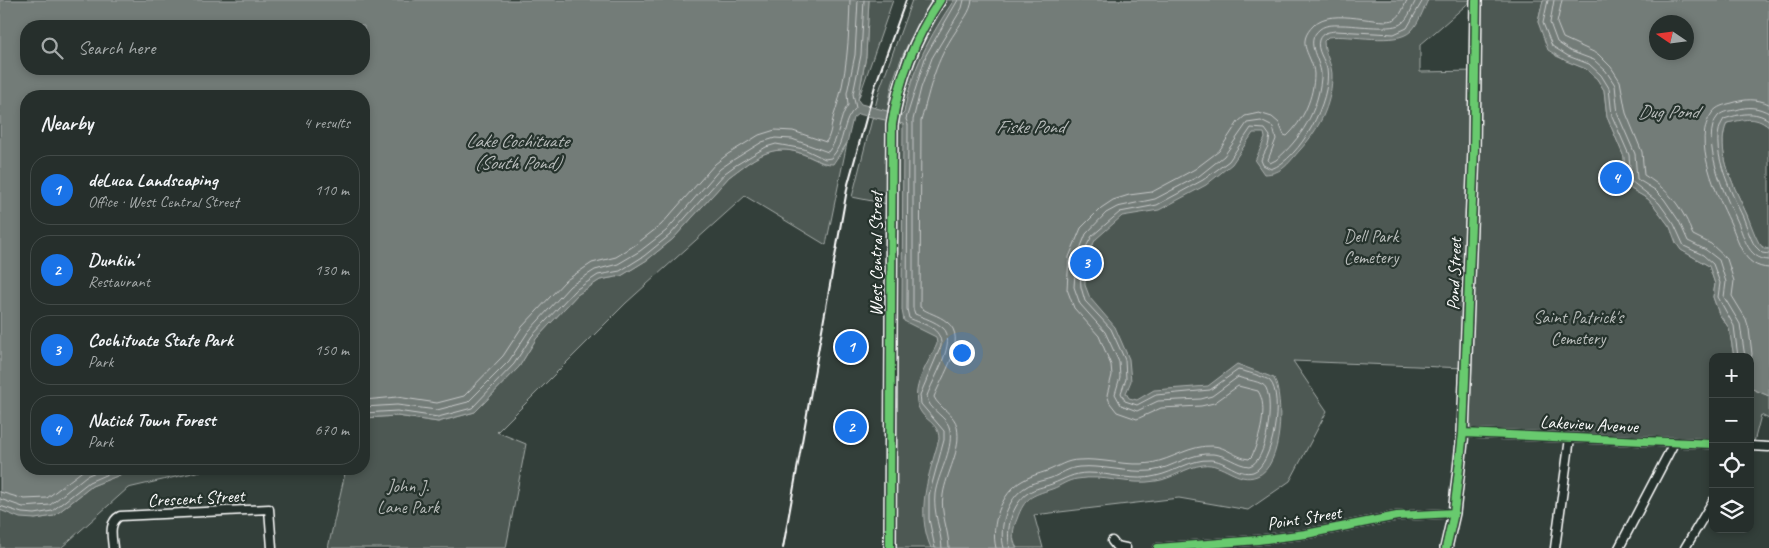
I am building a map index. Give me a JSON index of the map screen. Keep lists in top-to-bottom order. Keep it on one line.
{"streets":{"main road":["West Central Street","Pond Street"],"street":["Lakeview Avenue","Crescent Street","Point Street"]},"crossings":[["Pond Street","Lakeview Avenue"],["Pond Street","Point Street"]],"water":["Dug Pond","Fiske Pond","Lake Cochituate (South Pond)"],"parks":["Dell Park Cemetery","Saint Patrick's Cemetery","John J. Lane Park"],"north":"left","page":{"search":"Search here","heading":["Nearby","4 results"],"list":[{"mark":"1","name":"deLuca Landscaping","note":"Office · West Central Street","value":"110 m"},{"mark":"2","name":"Dunkin'","note":"Restaurant","value":"130 m"},{"mark":"3","name":"Cochituate State Park","note":"Park","value":"150 m"},{"mark":"4","name":"Natick Town Forest","note":"Park","value":"670 m"}],"pins":["4","3","1","2"],"map_buttons":["+","−"]}}
